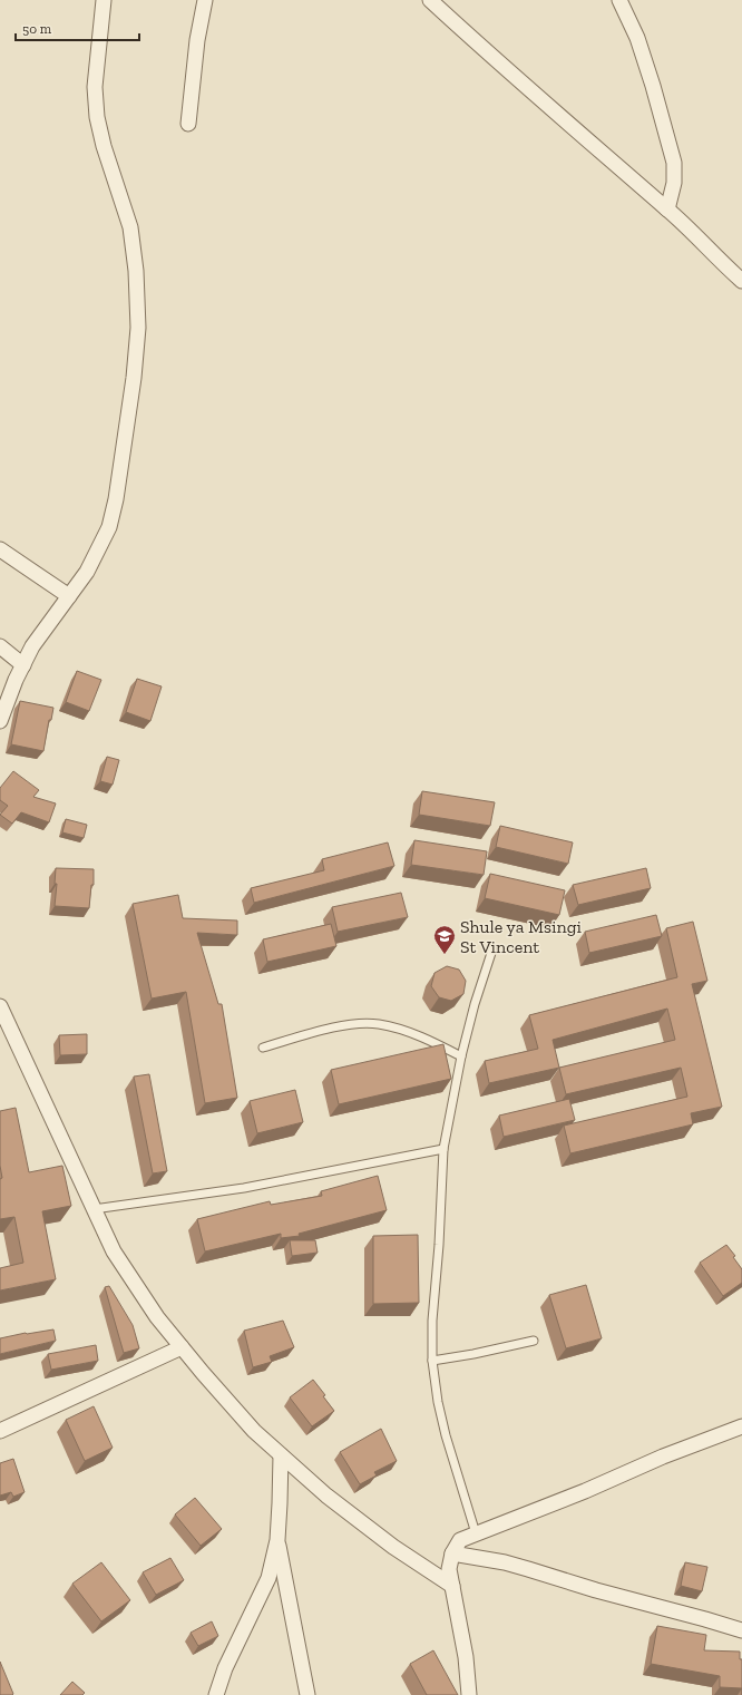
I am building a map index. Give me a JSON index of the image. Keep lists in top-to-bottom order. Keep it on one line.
{"places":{"school or university":["Shule ya Msingi St Vincent"]},"scale_bar":"50 m"}
